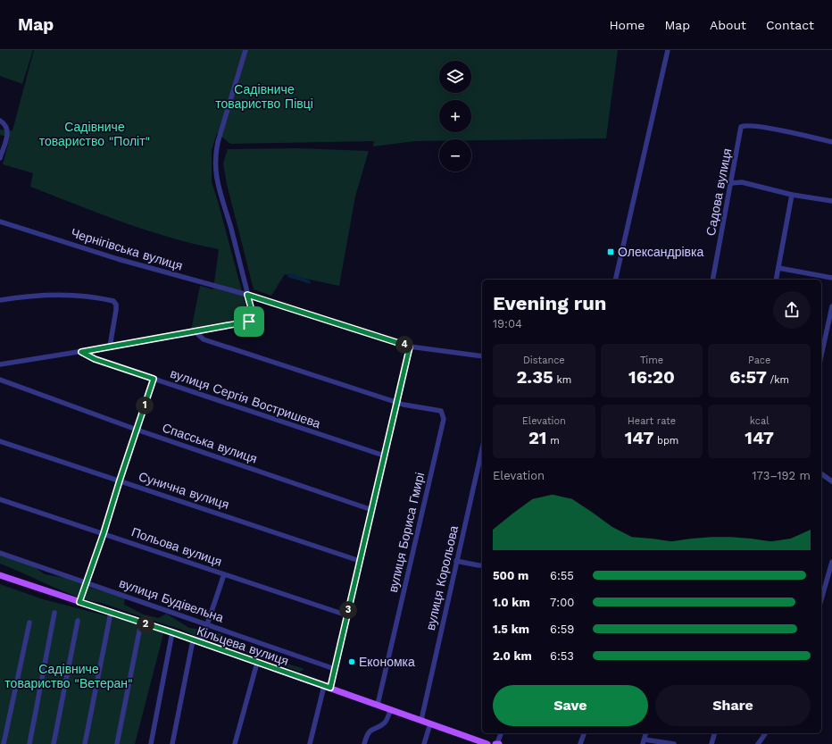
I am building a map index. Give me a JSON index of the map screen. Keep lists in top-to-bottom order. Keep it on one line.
{"streets":{"main road":["Кільцева вулиця"],"street":["Садова вулиця","Чернігівська вулиця","вулиця Сергія Востришева","Спасська вулиця","Сунична вулиця","вулиця Бориса Гмирі","Польова вулиця","вулиця Корольова","вулиця Будівельна"]},"crossings":[["вулиця Бориса Гмирі","Кільцева вулиця"],["вулиця Корольова","Кільцева вулиця"]],"parks":["Садівниче товариство Півці","Садівниче товариство \"Політ\"","Садівниче товариство \"Ветеран\""],"places":{"transit":["Олександрівка"],"other":["Економка"]},"page":{"header":"Map","nav":["Home","Map","About","Contact"],"map_buttons":["+","−"],"heading":["Evening run","19:04"],"pins":["4","1","3","2"],"stats":[["Distance","2.35 km"],["Time","16:20"],["Pace","6:57 /km"],["Elevation","21 m"],["Heart rate","147 bpm"],["kcal","147"]],"chart":["Elevation","173–192 m"],"list":[{"name":"500 m","note":"6:55"},{"name":"1.0 km","note":"7:00"},{"name":"1.5 km","note":"6:59"},{"name":"2.0 km","note":"6:53"}],"buttons":["Save","Share"]}}
